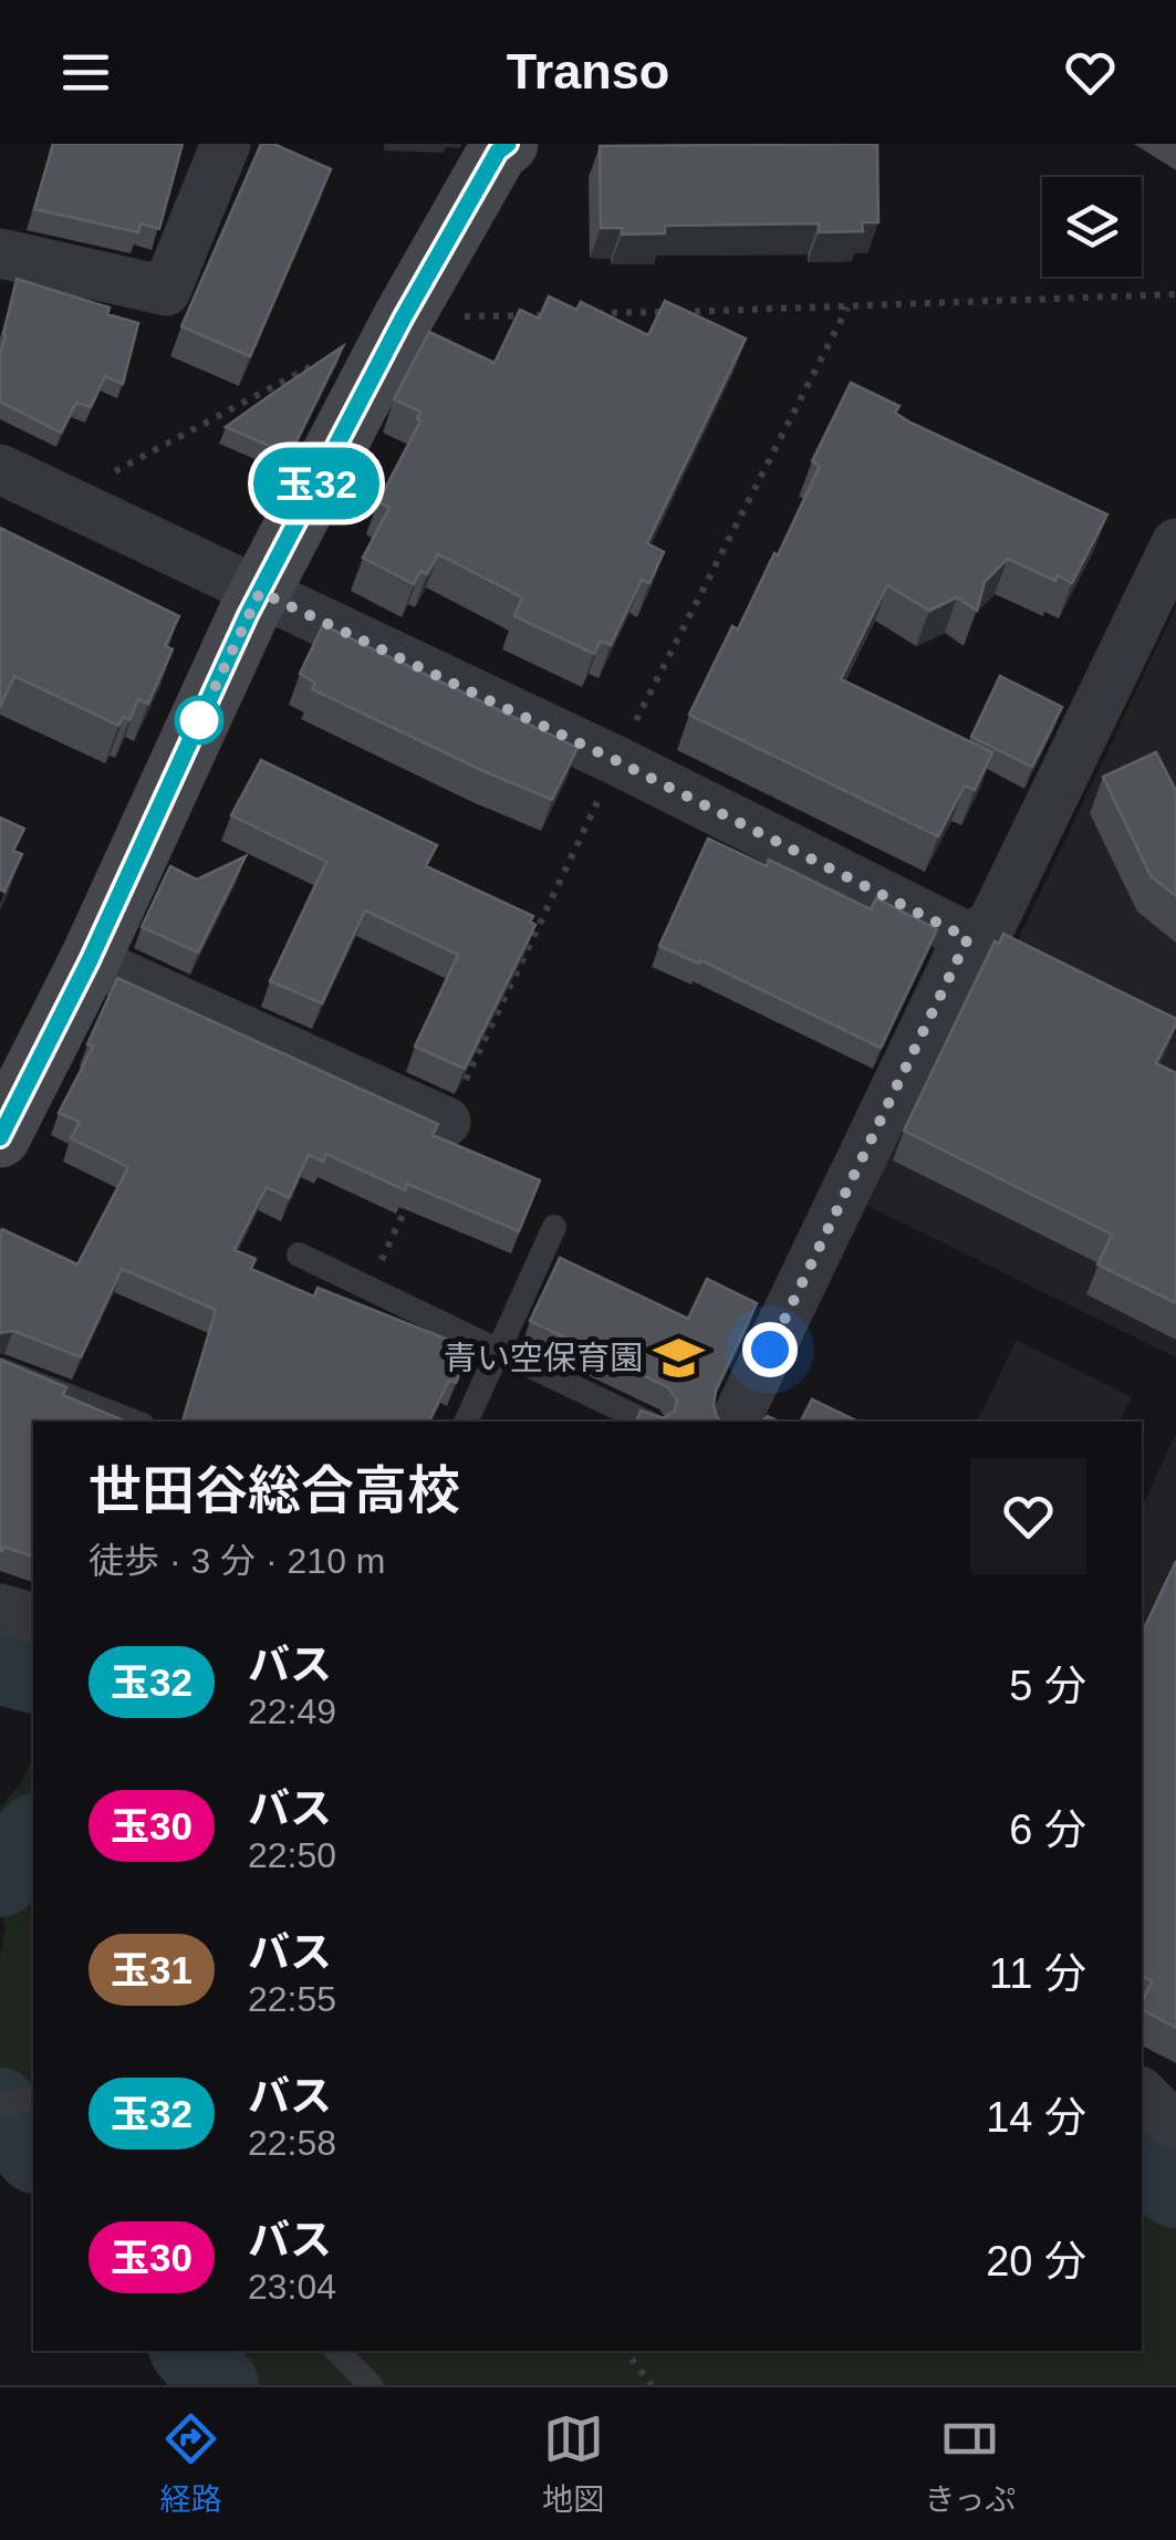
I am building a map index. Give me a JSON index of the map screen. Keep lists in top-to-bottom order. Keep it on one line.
{"places":{"school or university":["青い空保育園"]},"lines":["bus line 玉32"],"page":{"header":"Transo","on_map":"玉32","heading":["世田谷総合高校","徒歩 · 3 分 · 210 m"],"list":[{"mark":"玉32","name":"バス","note":"22:49","value":"5 分"},{"mark":"玉30","name":"バス","note":"22:50","value":"6 分"},{"mark":"玉31","name":"バス","note":"22:55","value":"11 分"},{"mark":"玉32","name":"バス","note":"22:58","value":"14 分"},{"mark":"玉30","name":"バス","note":"23:04","value":"20 分"}],"tabs":["経路","地図","きっぷ"]}}
